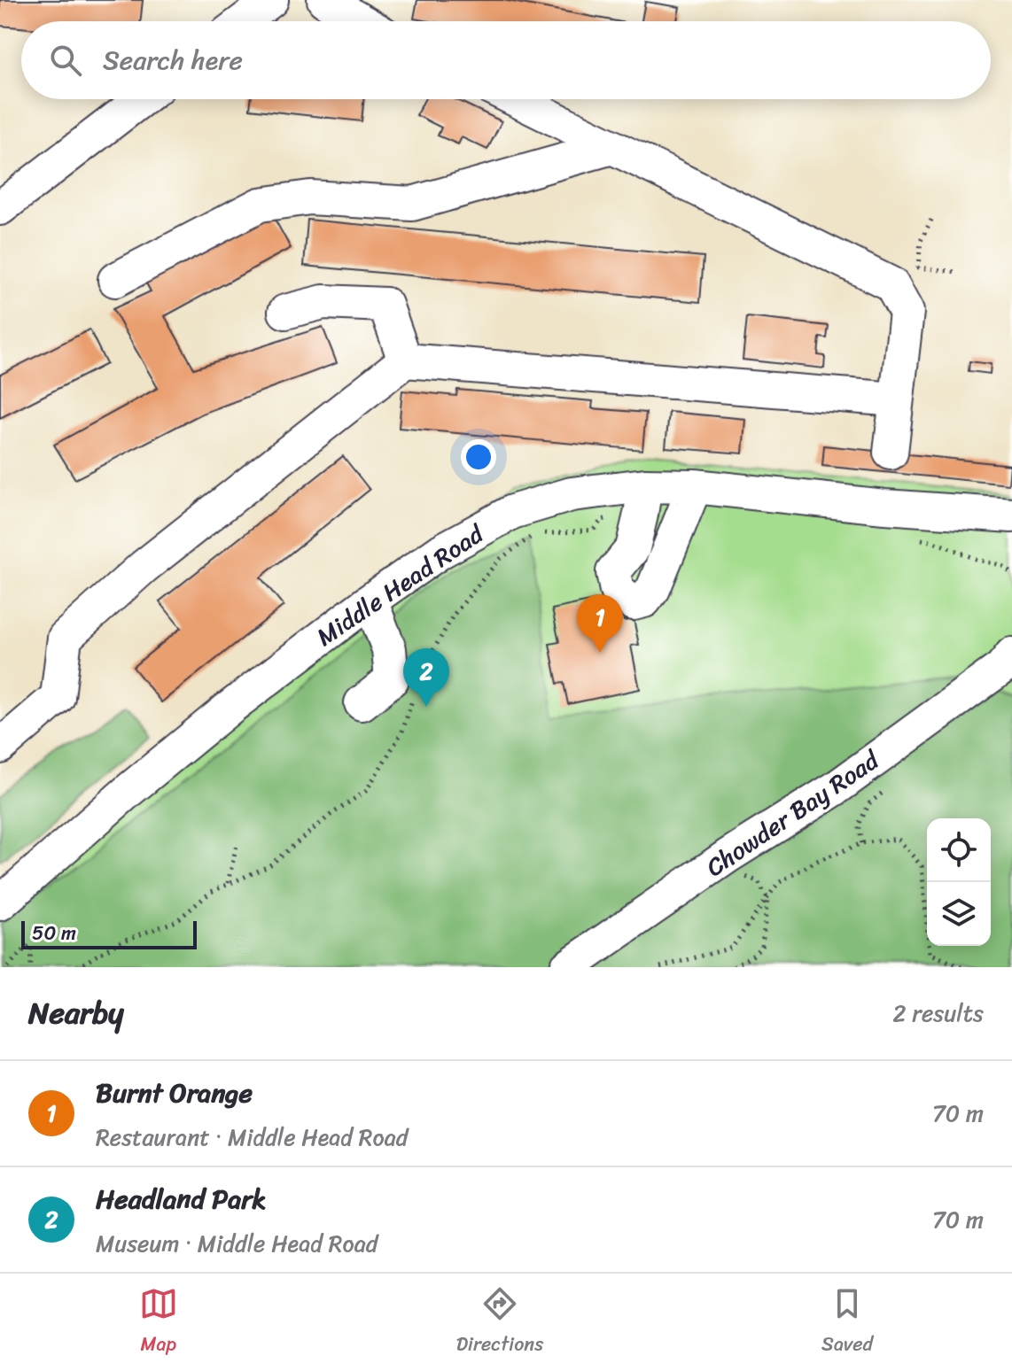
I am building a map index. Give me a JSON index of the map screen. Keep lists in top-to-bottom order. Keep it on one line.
{"streets":{"street":["Middle Head Road","Chowder Bay Road"]},"scale_bar":"50 m","page":{"search":"Search here","pins":["1","2"],"scale":"50 m","heading":["Nearby","2 results"],"list":[{"mark":"1","name":"Burnt Orange","note":"Restaurant · Middle Head Road","value":"70 m"},{"mark":"2","name":"Headland Park","note":"Museum · Middle Head Road","value":"70 m"}],"nav":["Map","Directions","Saved"]}}
